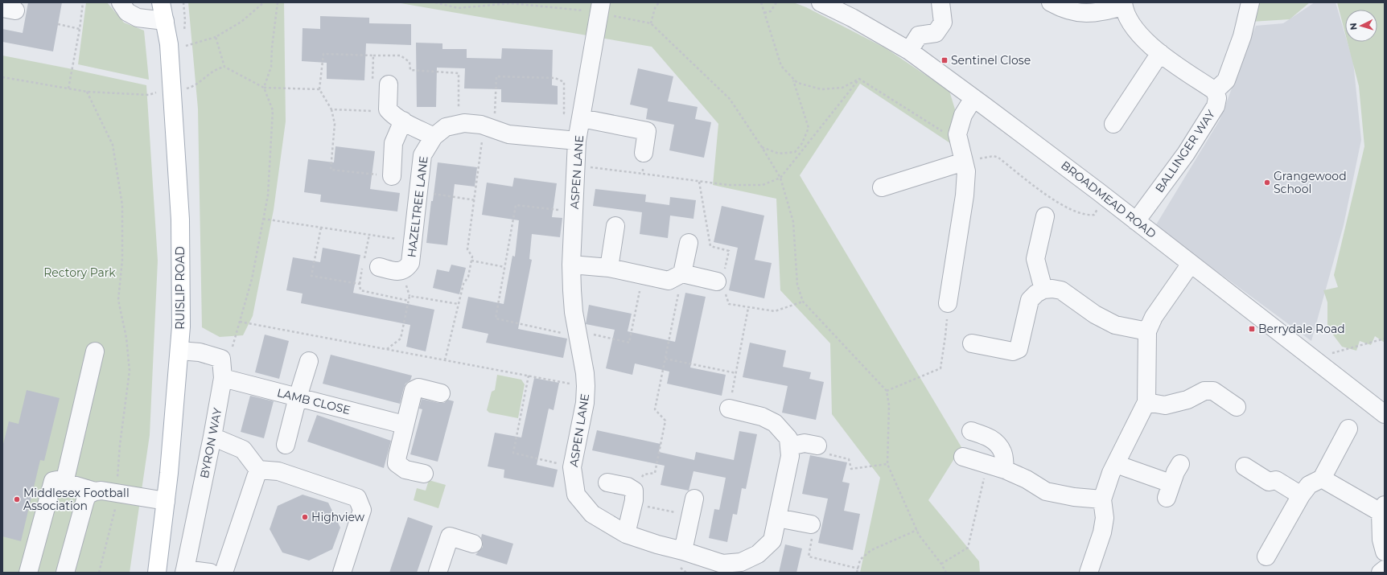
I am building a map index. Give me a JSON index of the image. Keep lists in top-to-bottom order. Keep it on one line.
{"streets":{"main road":["RUISLIP ROAD"],"street":["BALLINGER WAY","ASPEN LANE","BROADMEAD ROAD","HAZELTREE LANE","LAMB CLOSE","BYRON WAY"]},"crossings":[["BALLINGER WAY","BROADMEAD ROAD"],["ASPEN LANE","HAZELTREE LANE"],["RUISLIP ROAD","BYRON WAY"],["LAMB CLOSE","BYRON WAY"]],"parks":["Rectory Park"],"places":{"transit":["Sentinel Close","Berrydale Road"],"other":["Grangewood School","Middlesex Football Association","Highview"]},"north":"left"}
